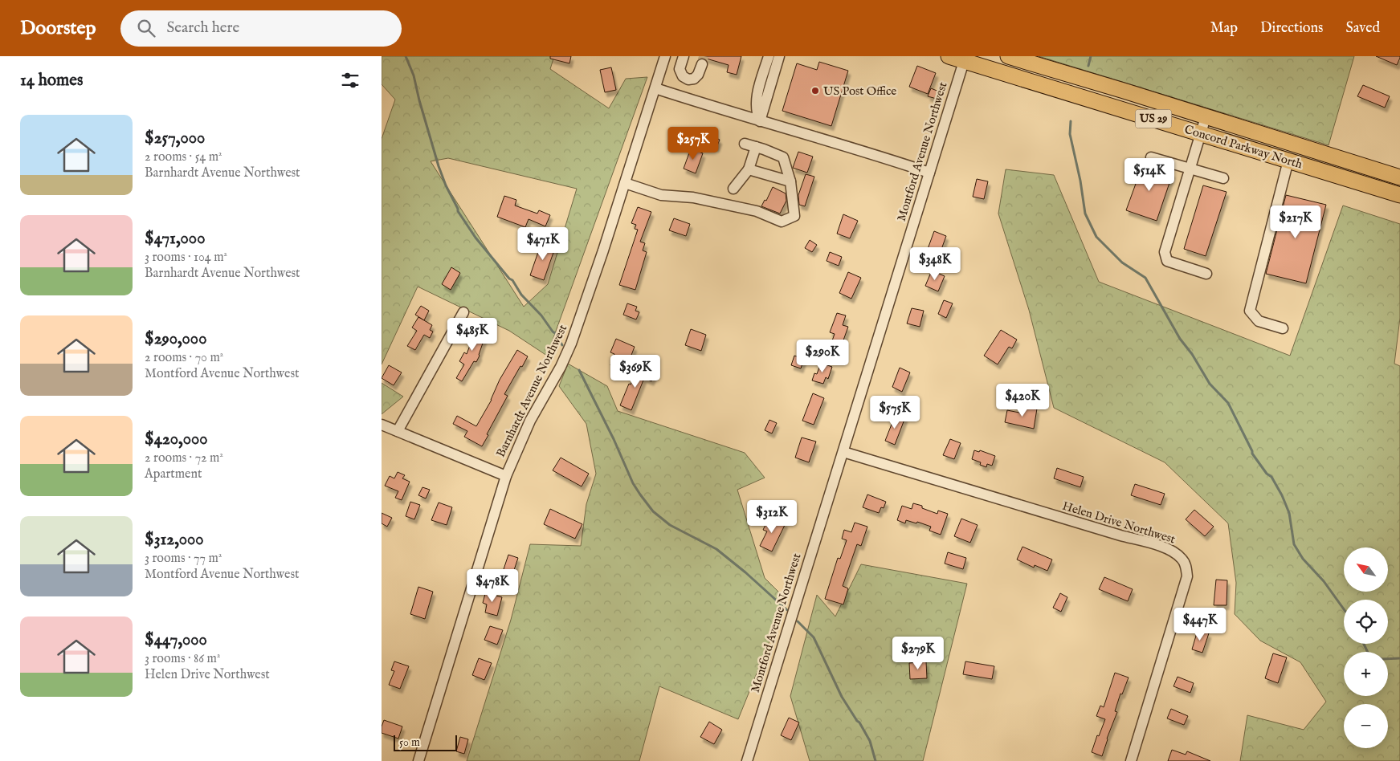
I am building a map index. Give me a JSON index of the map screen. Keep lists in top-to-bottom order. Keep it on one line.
{"streets":{"highway":["US 29","Concord Parkway North"],"street":["Montford Avenue Northwest","Barnhardt Avenue Northwest","Helen Drive Northwest"]},"crossings":[["Concord Parkway North","Montford Avenue Northwest"],["Montford Avenue Northwest","Helen Drive Northwest"]],"places":["US Post Office"],"scale_bar":"50 m","north":"top left","page":{"header":"Doorstep","search":"Search here","nav":["Map","Directions","Saved"],"heading":"14 homes","list":[{"name":"$257,000","note":"2 rooms · 54 m² · Barnhardt Avenue Northwest"},{"name":"$471,000","note":"3 rooms · 104 m² · Barnhardt Avenue Northwest"},{"name":"$290,000","note":"2 rooms · 70 m² · Montford Avenue Northwest"},{"name":"$420,000","note":"2 rooms · 72 m² · Apartment"},{"name":"$312,000","note":"3 rooms · 77 m² · Montford Avenue Northwest"},{"name":"$447,000","note":"3 rooms · 86 m² · Helen Drive Northwest"}],"price":["$257K","$514K","$217K","$471K","$348K","$485K","$290K","$369K","$420K","$575K","$312K","$478K","$447K","$279K"],"map_buttons":["+","−"],"scale":"50 m"}}
